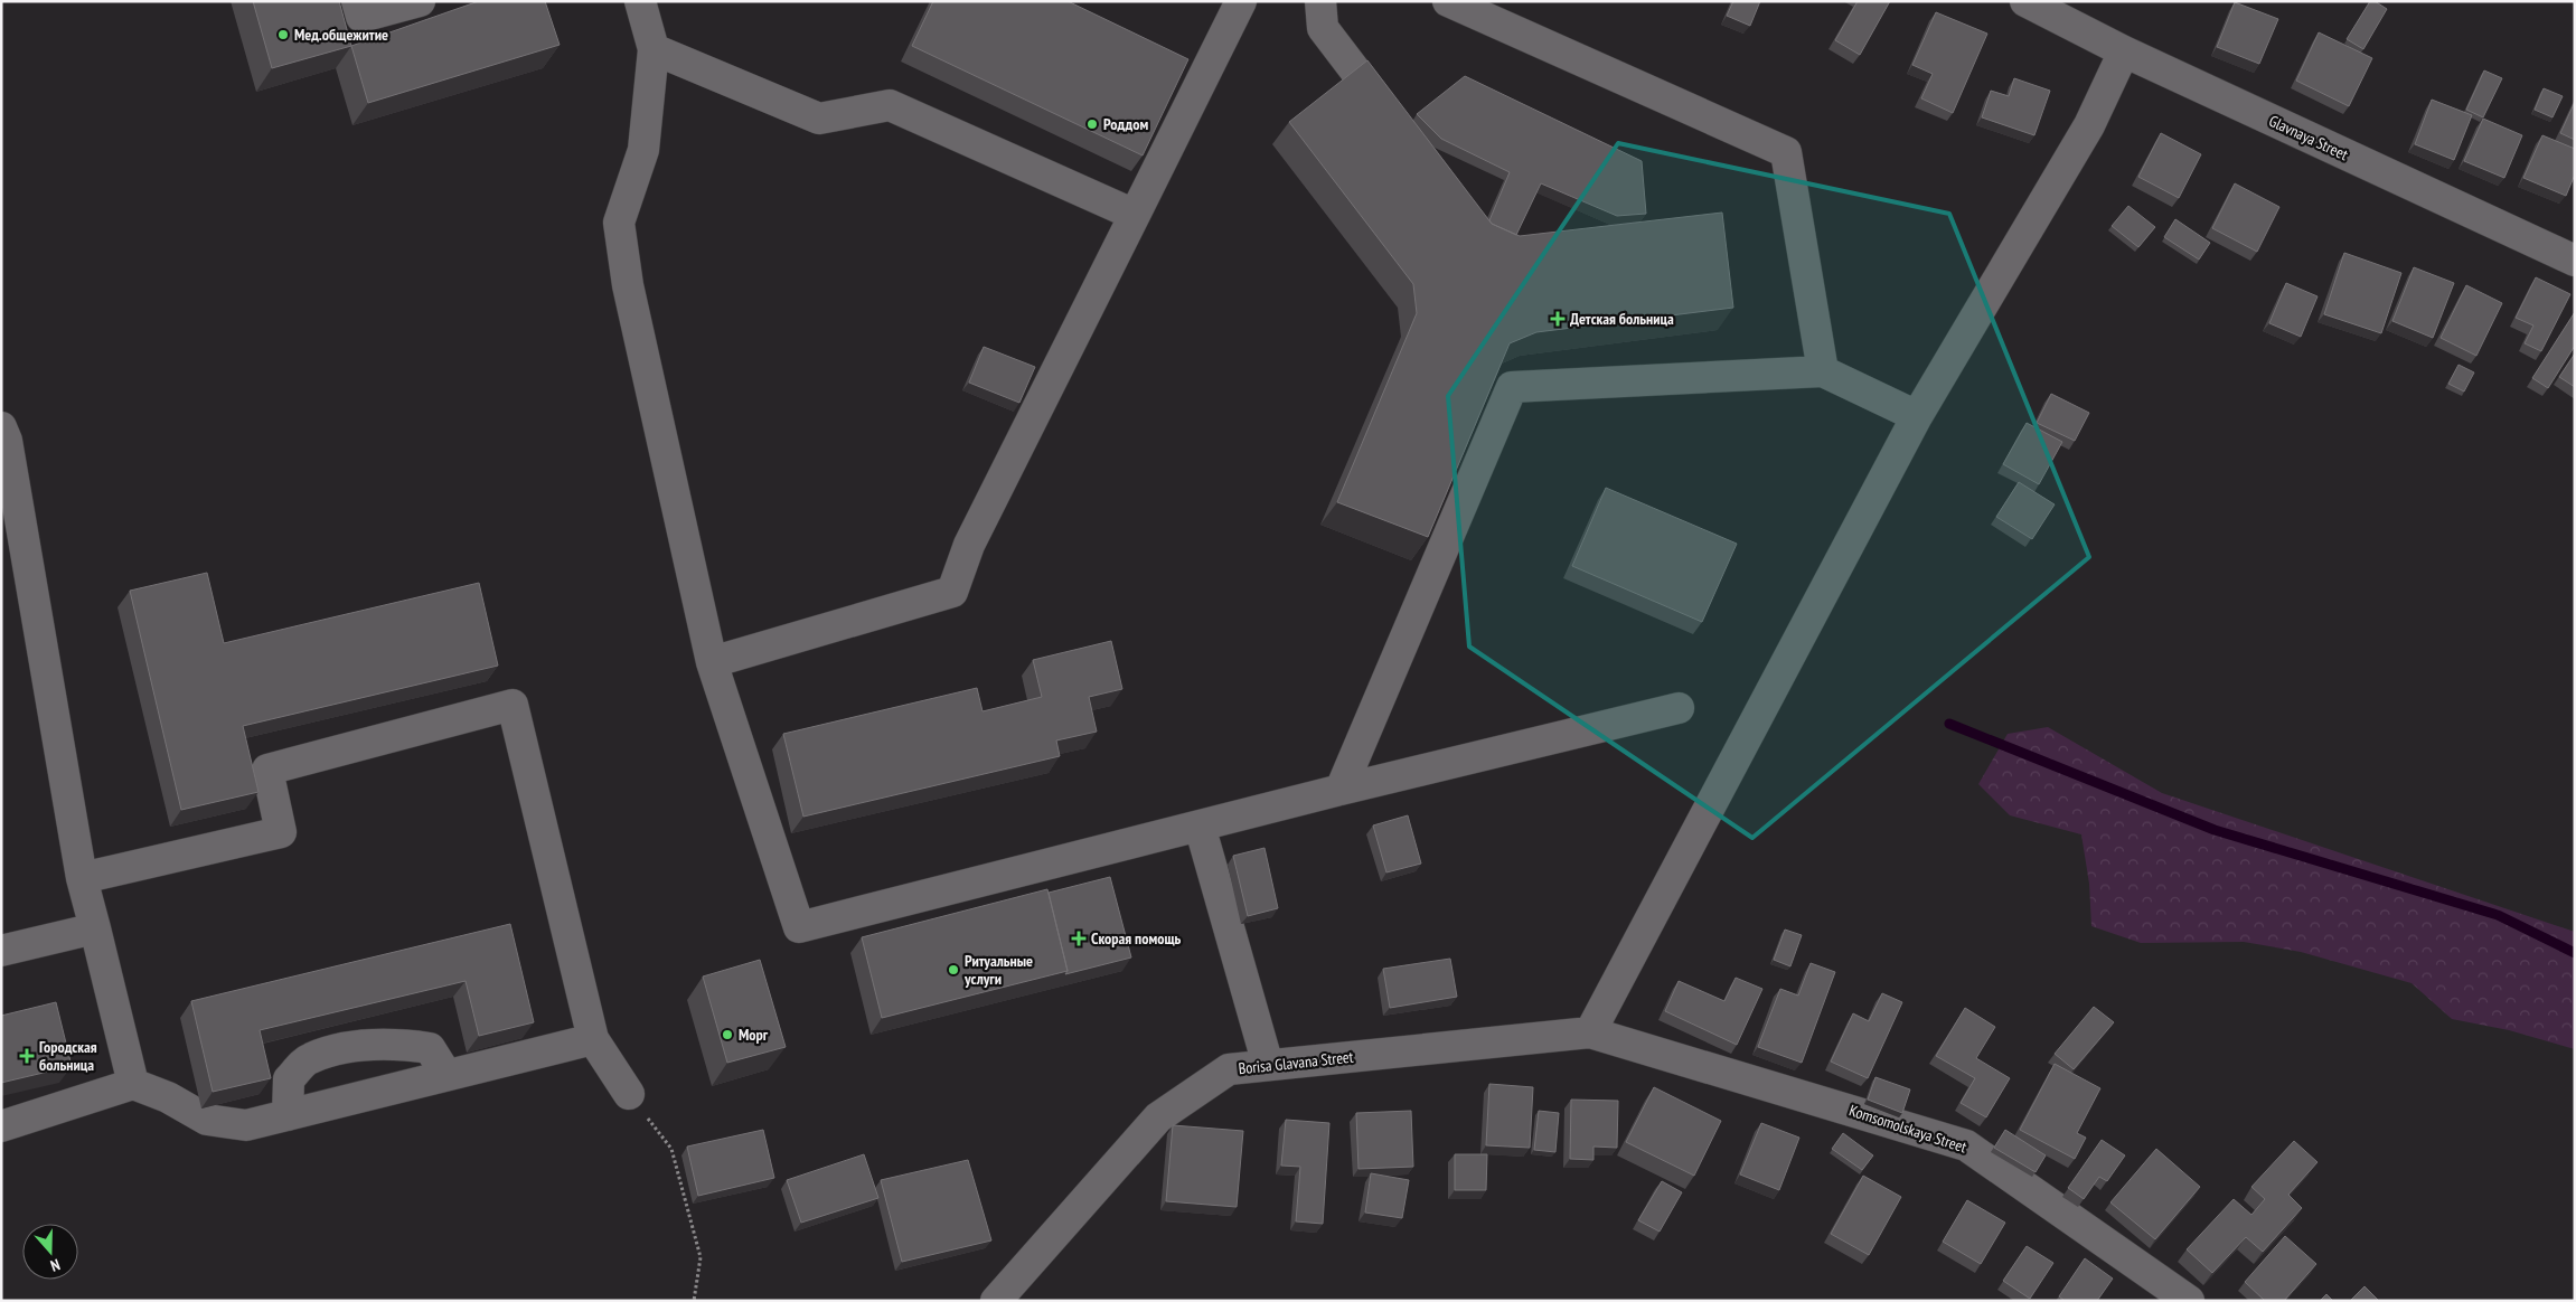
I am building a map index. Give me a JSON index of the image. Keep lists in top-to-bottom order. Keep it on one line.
{"streets":{"street":["Glavnaya Street","Borisa Glavana Street","Komsomolskaya Street"]},"crossings":[["Borisa Glavana Street","Komsomolskaya Street"]],"places":{"other":["Мед.общежитие","Роддом","Ритуальные услуги","Морг"],"health":["Детская больница","Скорая помощь","Городская больница"]},"north":"bottom"}
